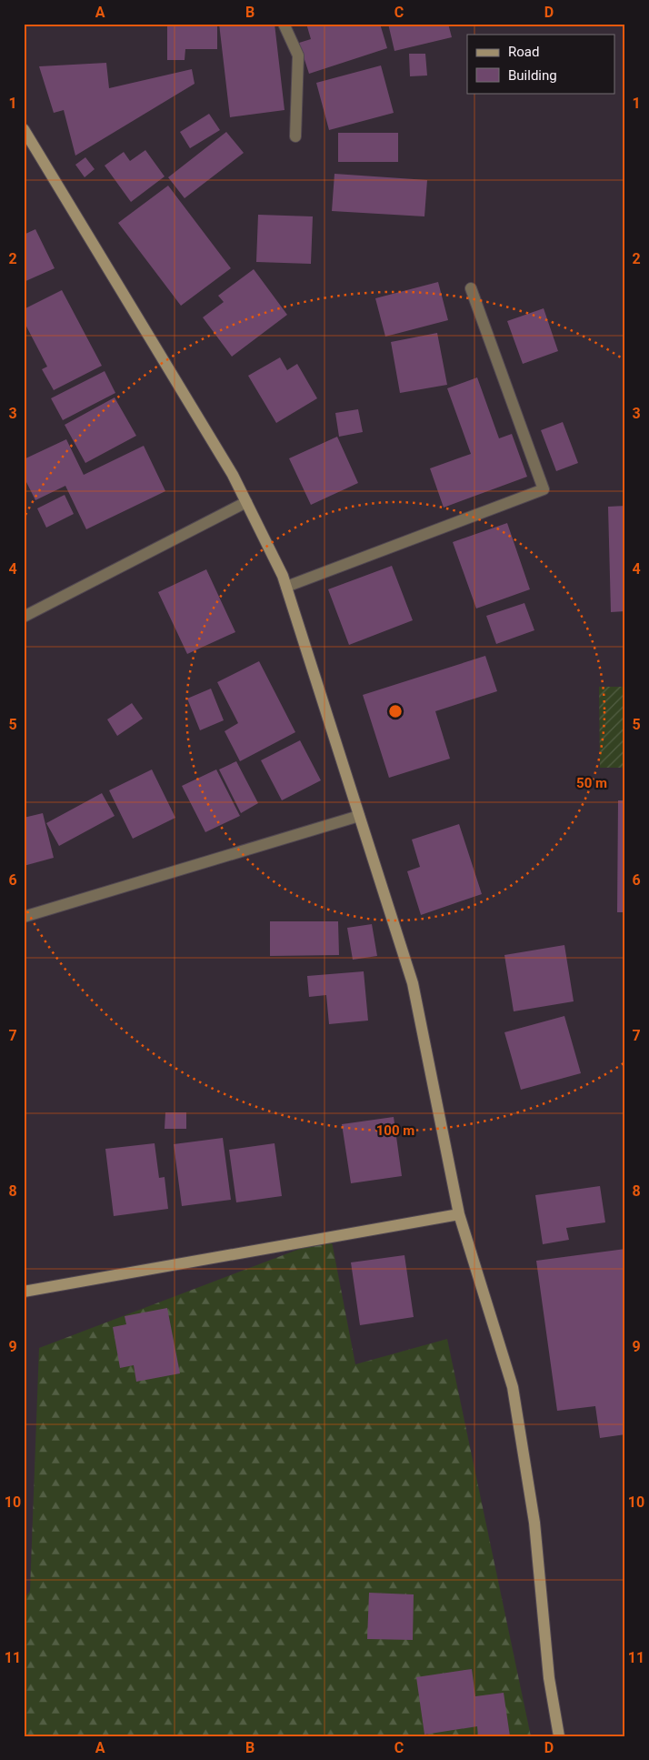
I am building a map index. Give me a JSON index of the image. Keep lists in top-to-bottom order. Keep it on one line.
{"legend":["Road","Building"],"grid":{"columns":["A","B","C","D"],"rows":["1","2","3","4","5","6","7","8","9","10","11"]},"rings":["50 m","100 m"]}
